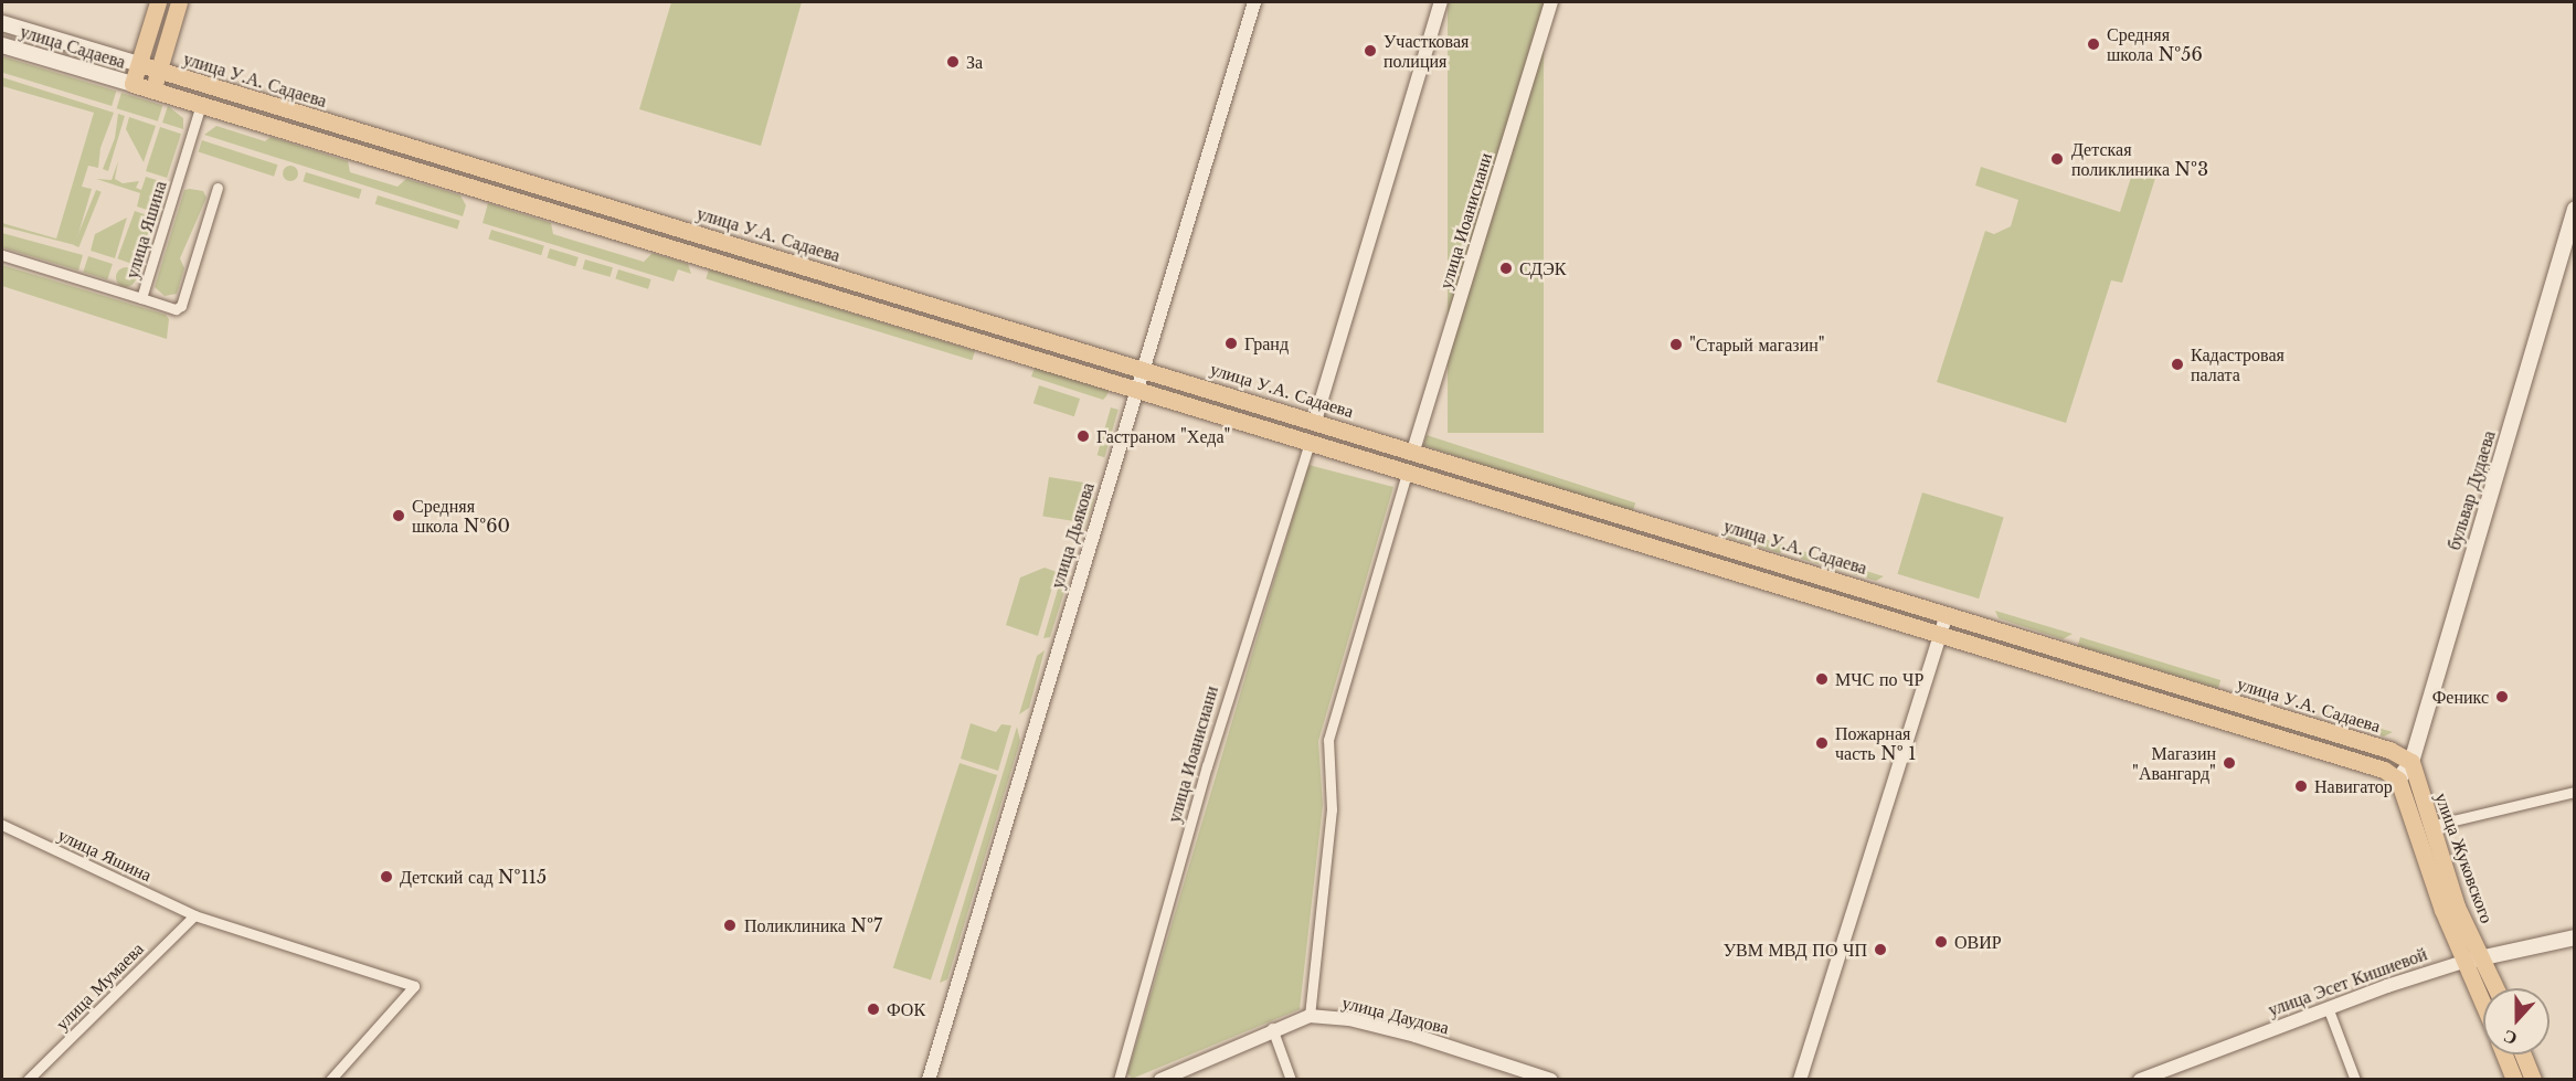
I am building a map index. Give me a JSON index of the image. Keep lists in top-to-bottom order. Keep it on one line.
{"streets":{"main road":["улица Садаева","улица У.А. Садаева","бульвар Дудаева","улица Жуковского","улица Эсет Кишиевой"],"street":["улица Иоанисиани","улица Яшина","улица Дьякова","улица Мумаева","улица Даудова"]},"crossings":[["улица Садаева","улица У.А. Садаева"],["улица У.А. Садаева","улица Иоанисиани"],["улица У.А. Садаева","бульвар Дудаева"],["улица У.А. Садаева","улица Дьякова"],["улица У.А. Садаева","улица Жуковского"],["улица Яшина","улица Мумаева"],["бульвар Дудаева","улица Жуковского"],["улица Жуковского","улица Эсет Кишиевой"]],"places":["Средняя школа №56","Участковая полиция","За","Детская поликлиника №3","СДЭК","Гранд","\"Старый магазин\"","Кадастровая палата","Гастраном \"Хеда\"","Средняя школа №60","МЧС по ЧР","Феникс","Пожарная часть № 1","Магазин \"Авангард\"","Навигатор","Детский сад №115","Поликлиника №7","ОВИР","УВМ МВД ПО ЧП","ФОК"],"north":"bottom"}
